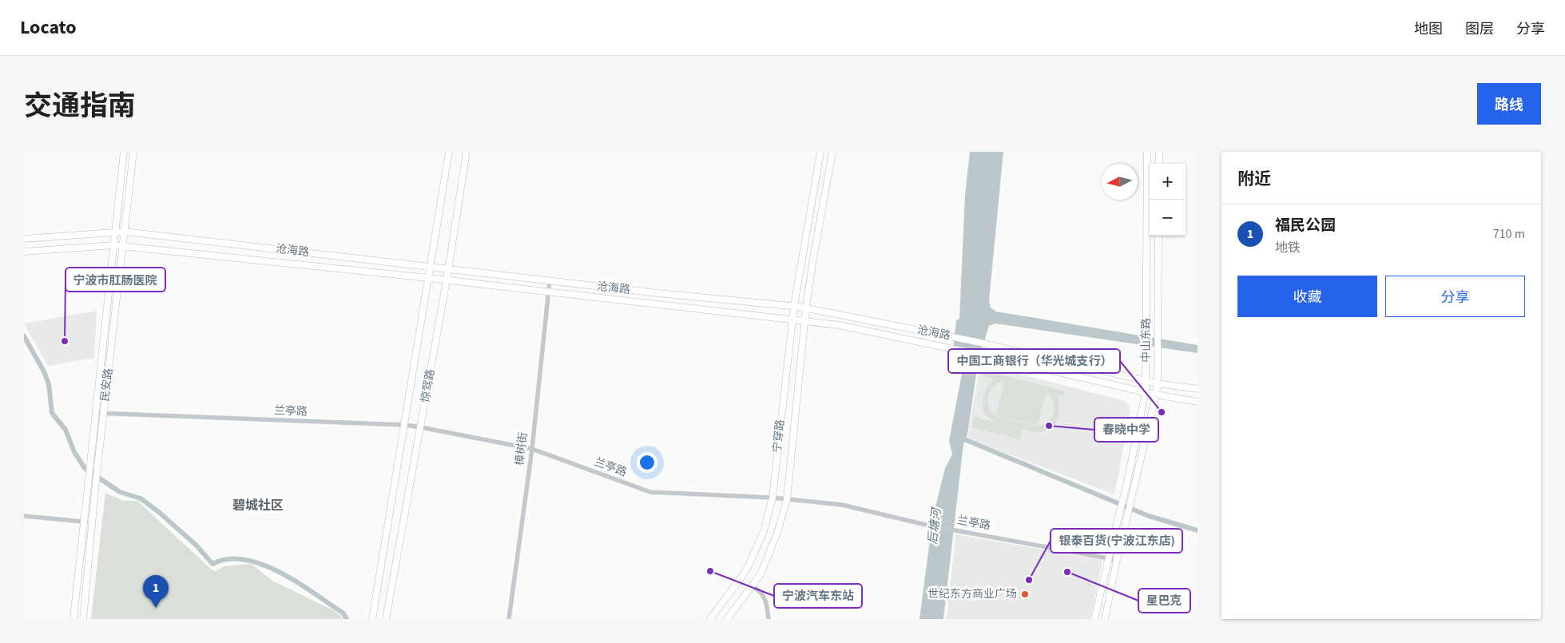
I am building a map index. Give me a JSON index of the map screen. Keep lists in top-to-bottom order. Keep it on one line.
{"streets":{"main road":["沧海路","中山东路","民安路","惊驾路","宁穿路"],"street":["兰亭路","樟树街"]},"crossings":[["沧海路","中山东路"],["沧海路","民安路"],["沧海路","惊驾路"],["沧海路","宁穿路"],["沧海路","樟树街"],["中山东路","兰亭路"],["民安路","兰亭路"],["惊驾路","兰亭路"],["兰亭路","宁穿路"],["兰亭路","樟树街"]],"districts":["碧城社区"],"water":["后塘河"],"places":["宁波市肛肠医院","中国工商银行（华光城支行）","春晓中学","宁波汽车东站","星巴克","银泰百货(宁波江东店)","世纪东方商业广场"],"north":"left","page":{"header":"Locato","nav":["地图","图层","分享"],"title":"交通指南","buttons":["路线",["收藏","分享"]],"heading":"附近","map_buttons":["+","−"],"list":[{"mark":"1","name":"福民公园","note":"地铁","value":"710 m"}],"pins":"1"}}
